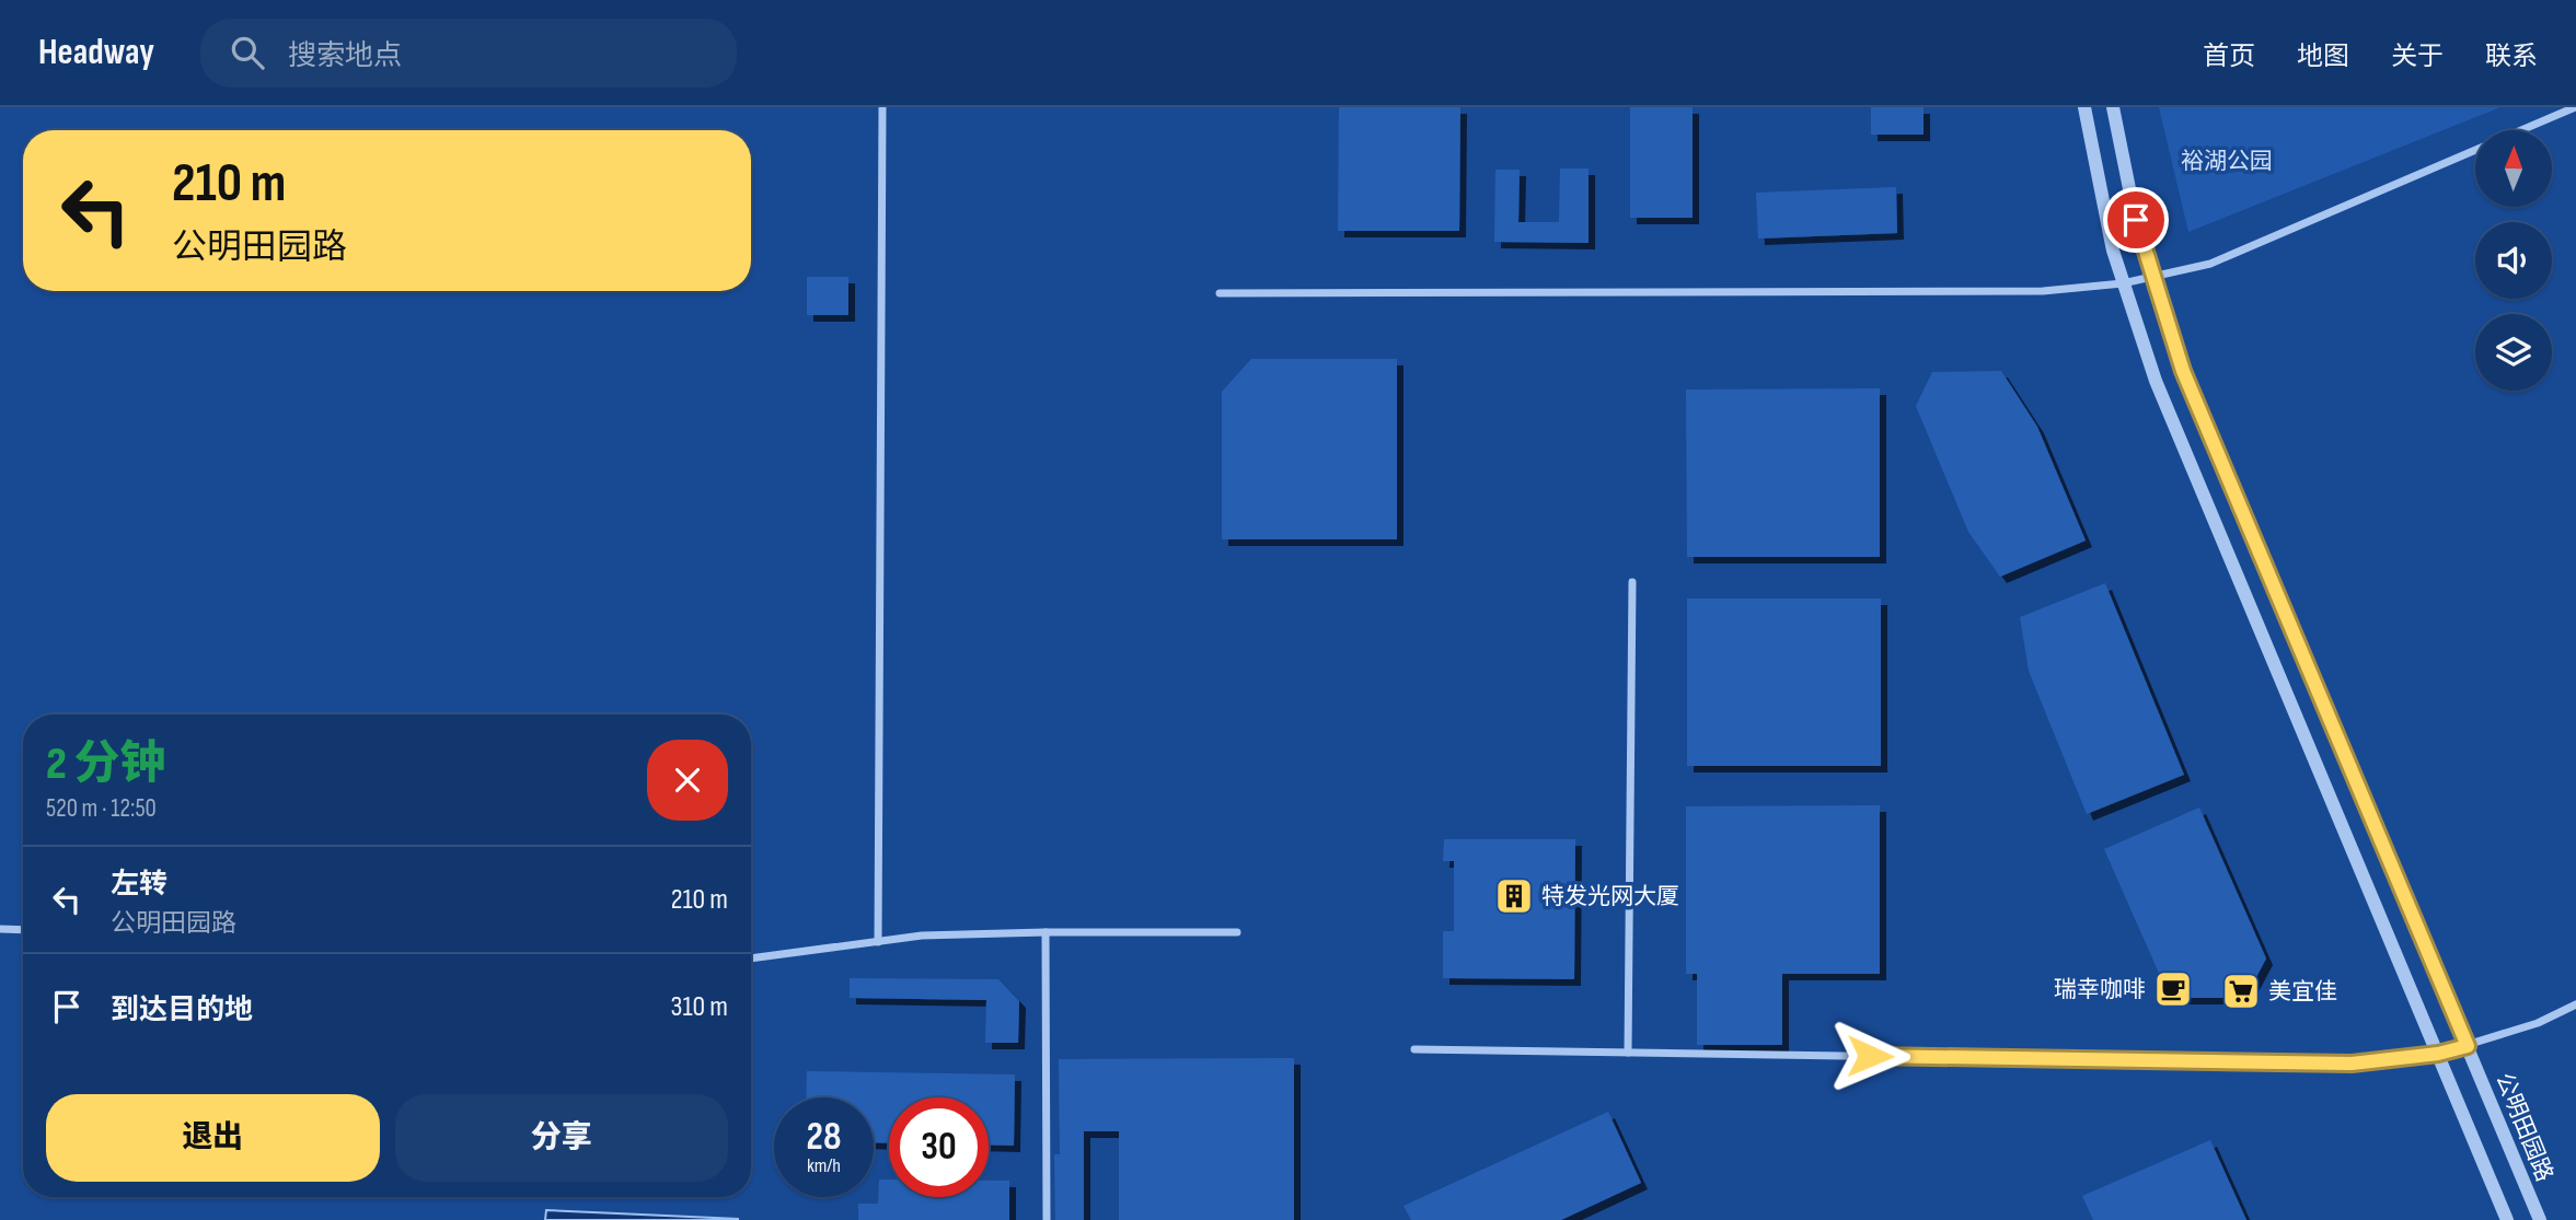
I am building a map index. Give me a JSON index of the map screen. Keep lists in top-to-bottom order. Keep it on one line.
{"streets":{"street":["公明田园路"]},"parks":["裕湖公园"],"places":{"building":["特发光网大厦"],"cafe":["瑞幸咖啡"],"supermarket":["美宜佳"]},"north":"top","page":{"header":"Headway","search":"搜索地点","nav":["首页","地图","关于","联系"],"turn":["210 m","公明田园路"],"heading":["2 分钟","520 m · 12:50"],"list":[{"name":"左转","note":"公明田园路","value":"210 m"},{"name":"到达目的地","value":"310 m"}],"buttons":["退出","分享"],"speed":"28 km/h","limit":"30"}}
